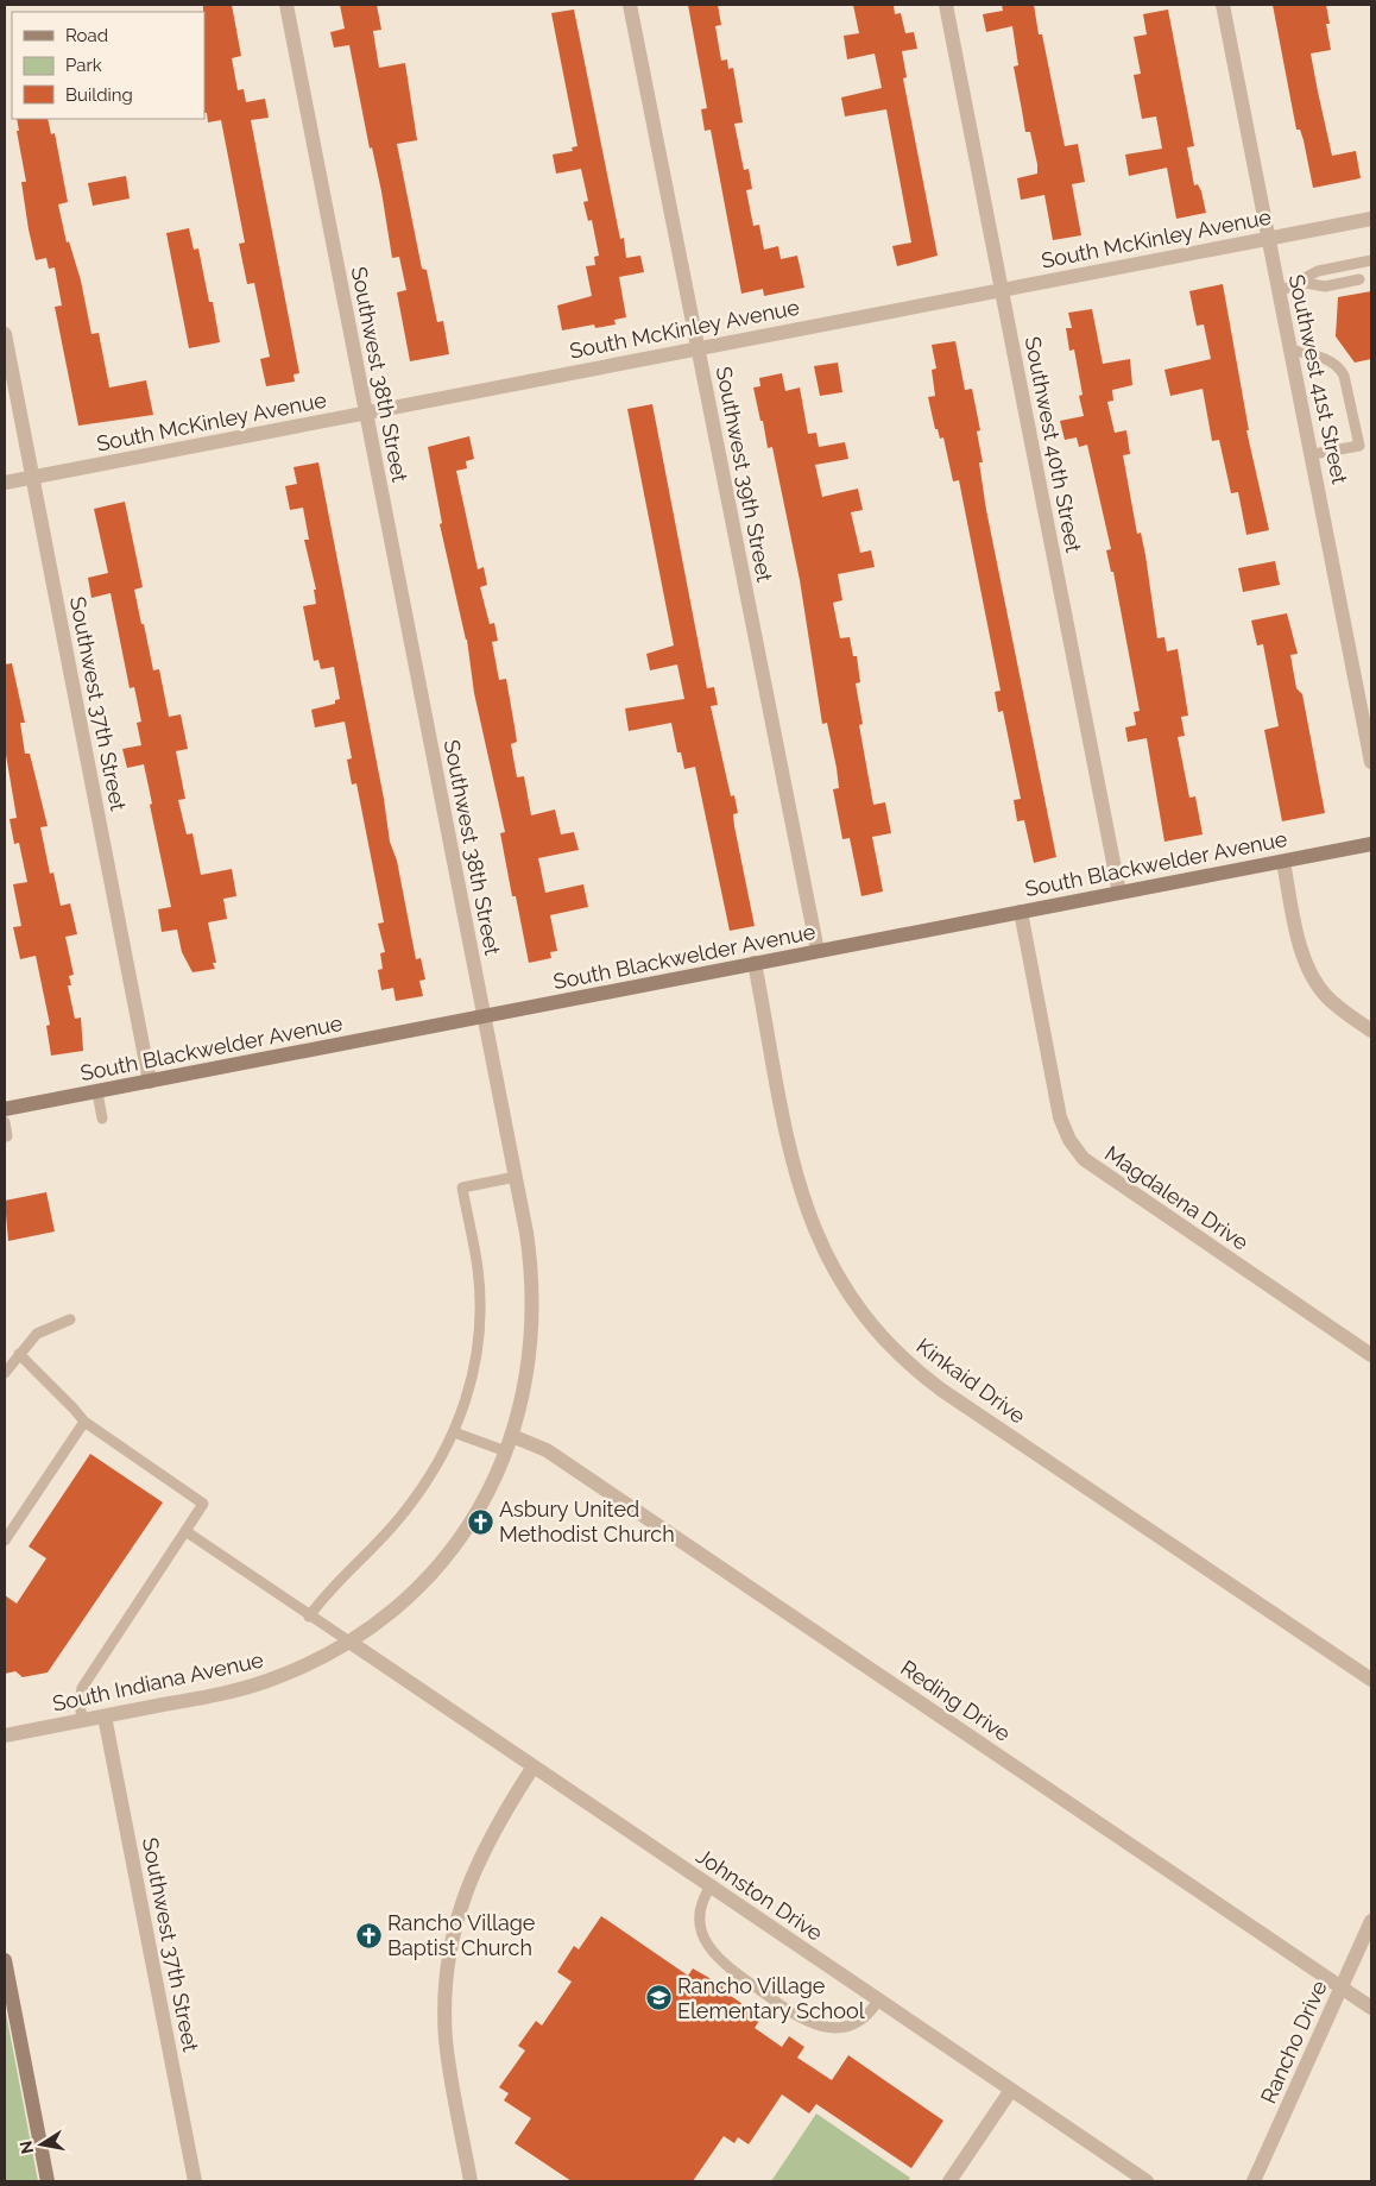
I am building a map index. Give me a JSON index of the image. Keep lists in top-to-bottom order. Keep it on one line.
{"streets":{"street":["South McKinley Avenue","Southwest 38th Street","Southwest 41st Street","Southwest 40th Street","Southwest 39th Street","Southwest 37th Street","South Blackwelder Avenue","Magdalena Drive","Kinkaid Drive","South Indiana Avenue","Reding Drive","Johnston Drive","Rancho Drive"]},"crossings":[["South McKinley Avenue","Southwest 38th Street"],["South McKinley Avenue","Southwest 41st Street"],["South McKinley Avenue","Southwest 40th Street"],["South McKinley Avenue","Southwest 39th Street"],["South McKinley Avenue","Southwest 37th Street"],["Southwest 38th Street","South Blackwelder Avenue"],["Southwest 38th Street","South Indiana Avenue"],["Southwest 38th Street","Reding Drive"],["Southwest 38th Street","Johnston Drive"],["Southwest 40th Street","South Blackwelder Avenue"],["Southwest 39th Street","South Blackwelder Avenue"],["Southwest 37th Street","South Blackwelder Avenue"],["Southwest 37th Street","South Indiana Avenue"],["South Blackwelder Avenue","Magdalena Drive"],["South Blackwelder Avenue","Kinkaid Drive"],["South Indiana Avenue","Johnston Drive"],["Reding Drive","Rancho Drive"]],"places":{"church":["Asbury United Methodist Church","Rancho Village Baptist Church"],"school or university":["Rancho Village Elementary School"]},"legend":["Road","Park","Building"],"north":"left"}
